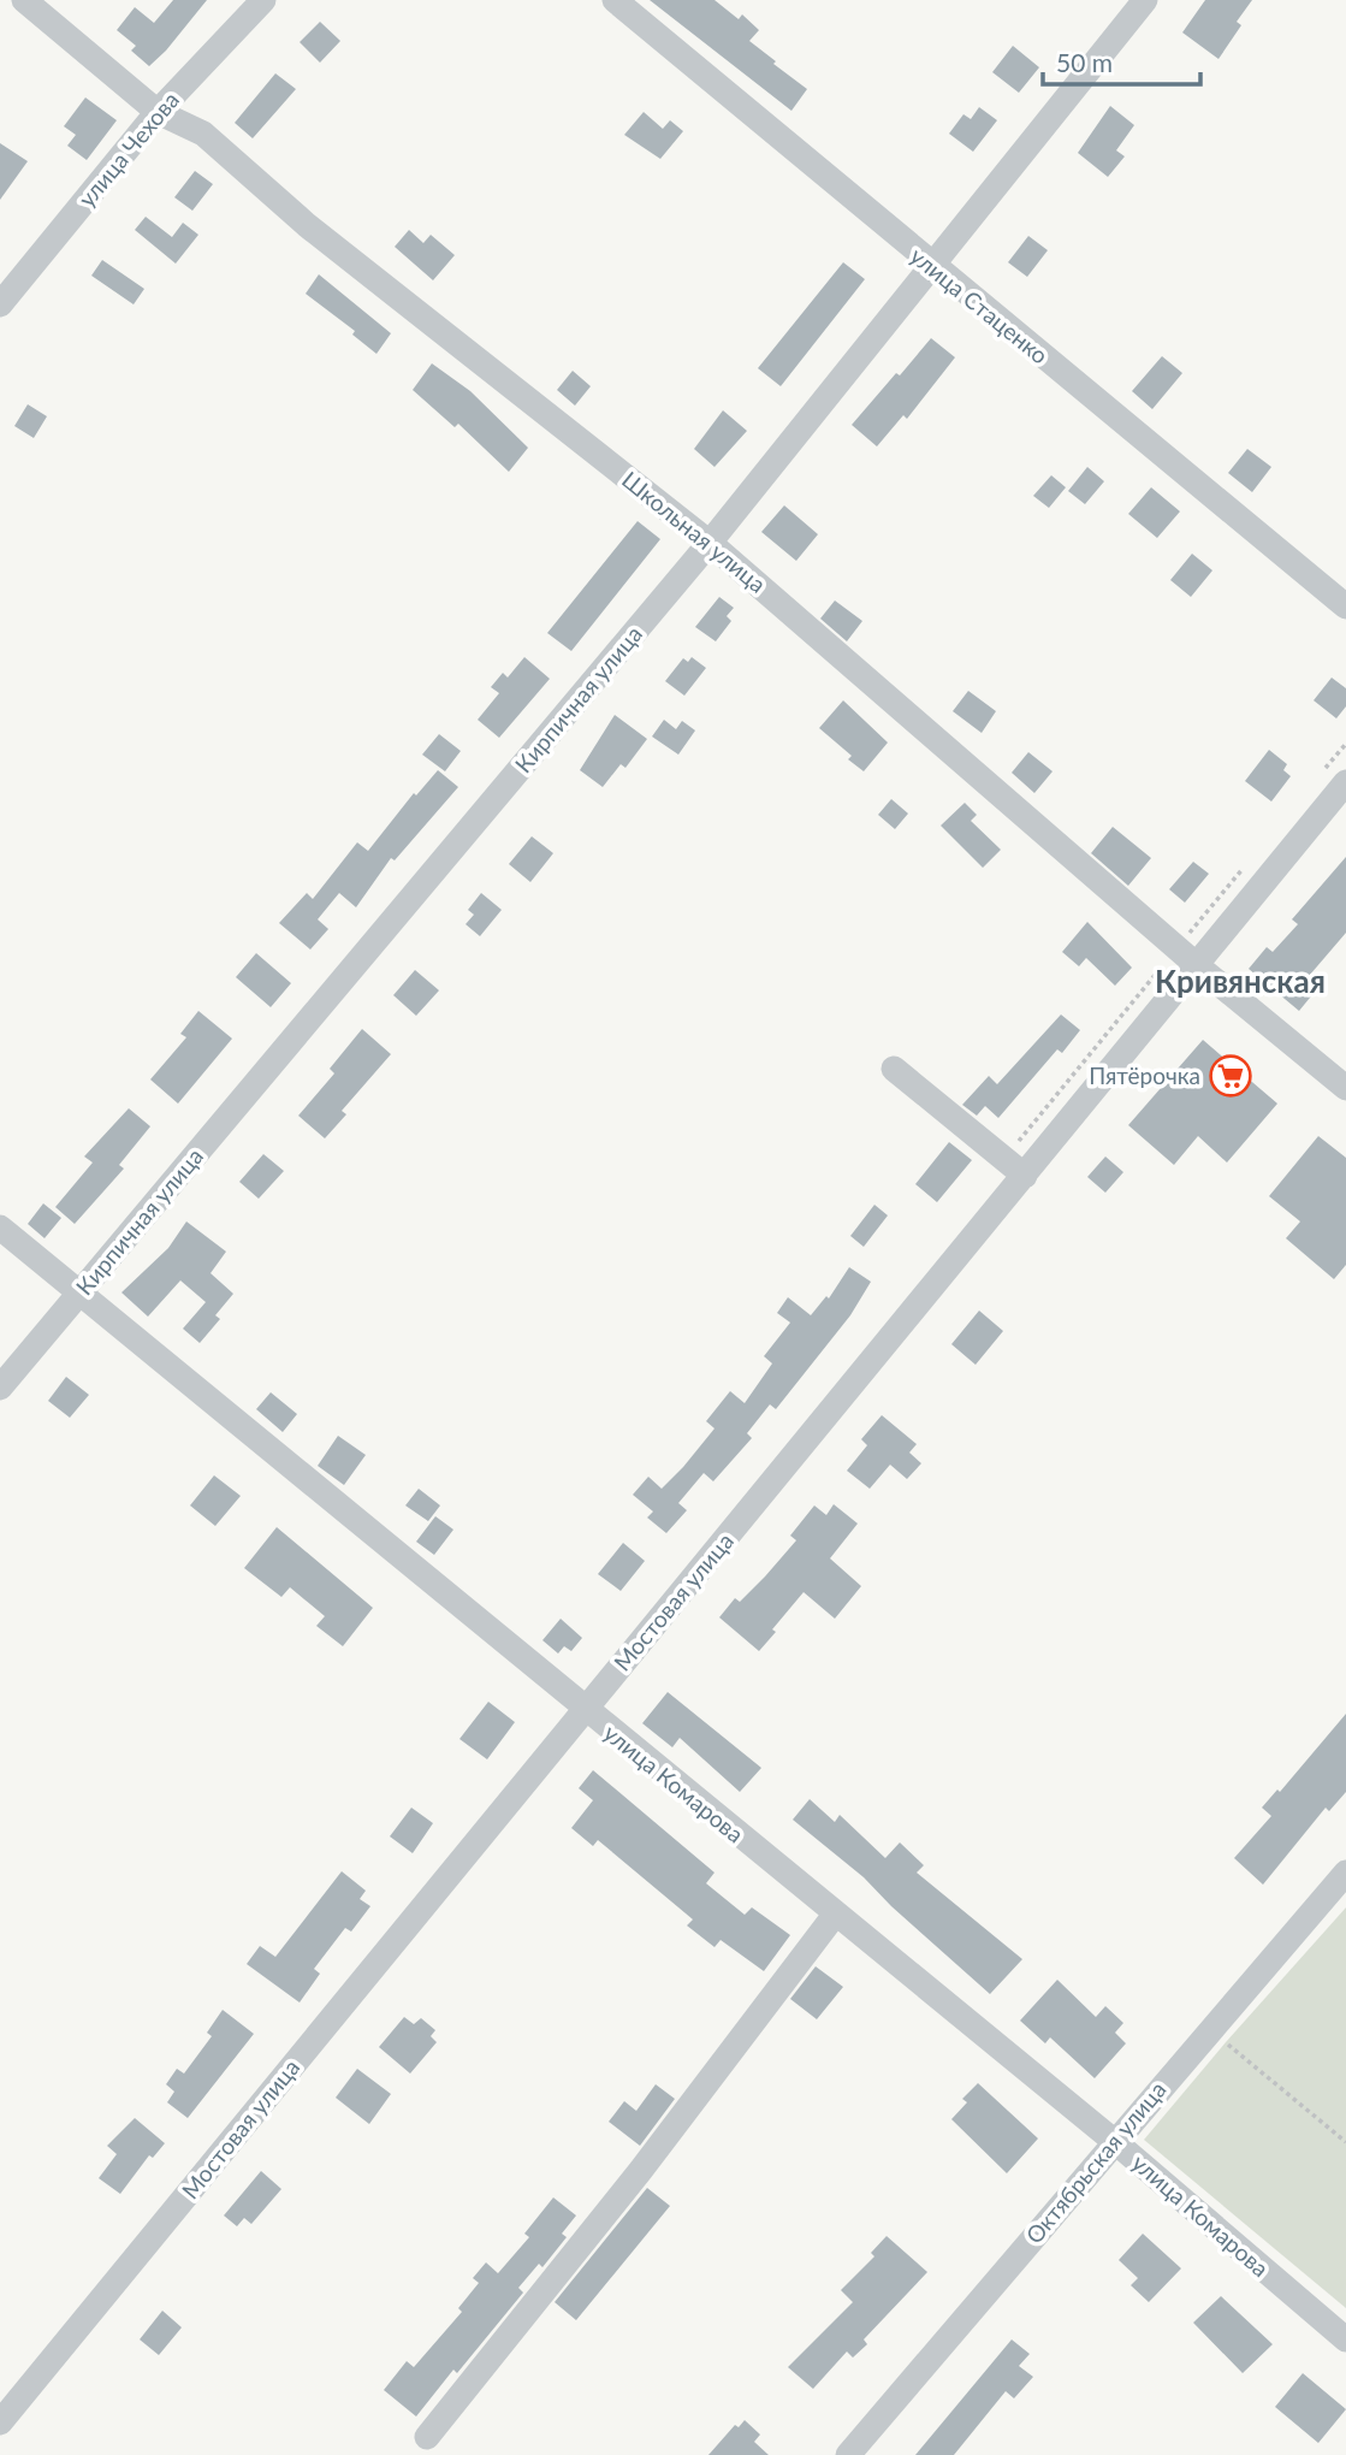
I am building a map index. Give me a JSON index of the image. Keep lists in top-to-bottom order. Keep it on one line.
{"streets":{"street":["улица Чехова","улица Стаценко","Школьная улица","Кирпичная улица","Мостовая улица","улица Комарова","Октябрьская улица"]},"crossings":[["улица Чехова","Школьная улица"],["улица Стаценко","Кирпичная улица"],["Школьная улица","Кирпичная улица"],["Школьная улица","Мостовая улица"],["Кирпичная улица","улица Комарова"],["Мостовая улица","улица Комарова"],["улица Комарова","Октябрьская улица"]],"districts":["Кривянская"],"places":{"supermarket":["Пятёрочка"]},"scale_bar":"50 m"}
